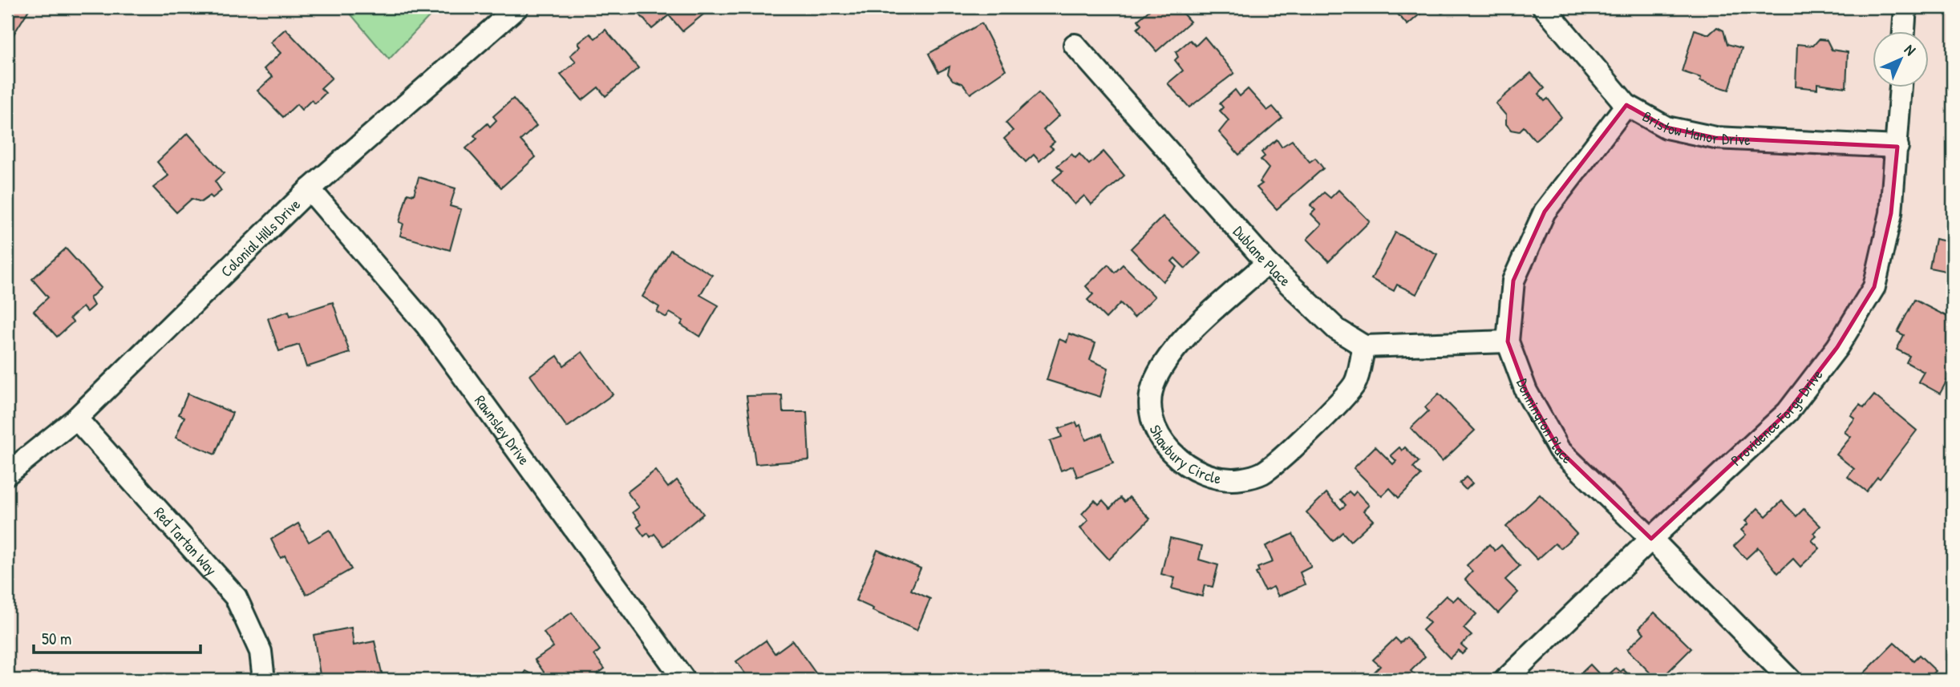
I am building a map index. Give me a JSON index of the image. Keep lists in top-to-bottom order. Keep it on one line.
{"streets":{"street":["Bristow Manor Drive","Colonial Hills Drive","Dublane Place","Providence Forge Drive","Donnington Place","Rawnsley Drive","Shawbury Circle","Red Tartan Way"]},"crossings":[["Bristow Manor Drive","Providence Forge Drive"],["Bristow Manor Drive","Donnington Place"],["Colonial Hills Drive","Rawnsley Drive"],["Colonial Hills Drive","Red Tartan Way"],["Dublane Place","Shawbury Circle"],["Providence Forge Drive","Donnington Place"]],"scale_bar":"50 m","north":"top right"}
